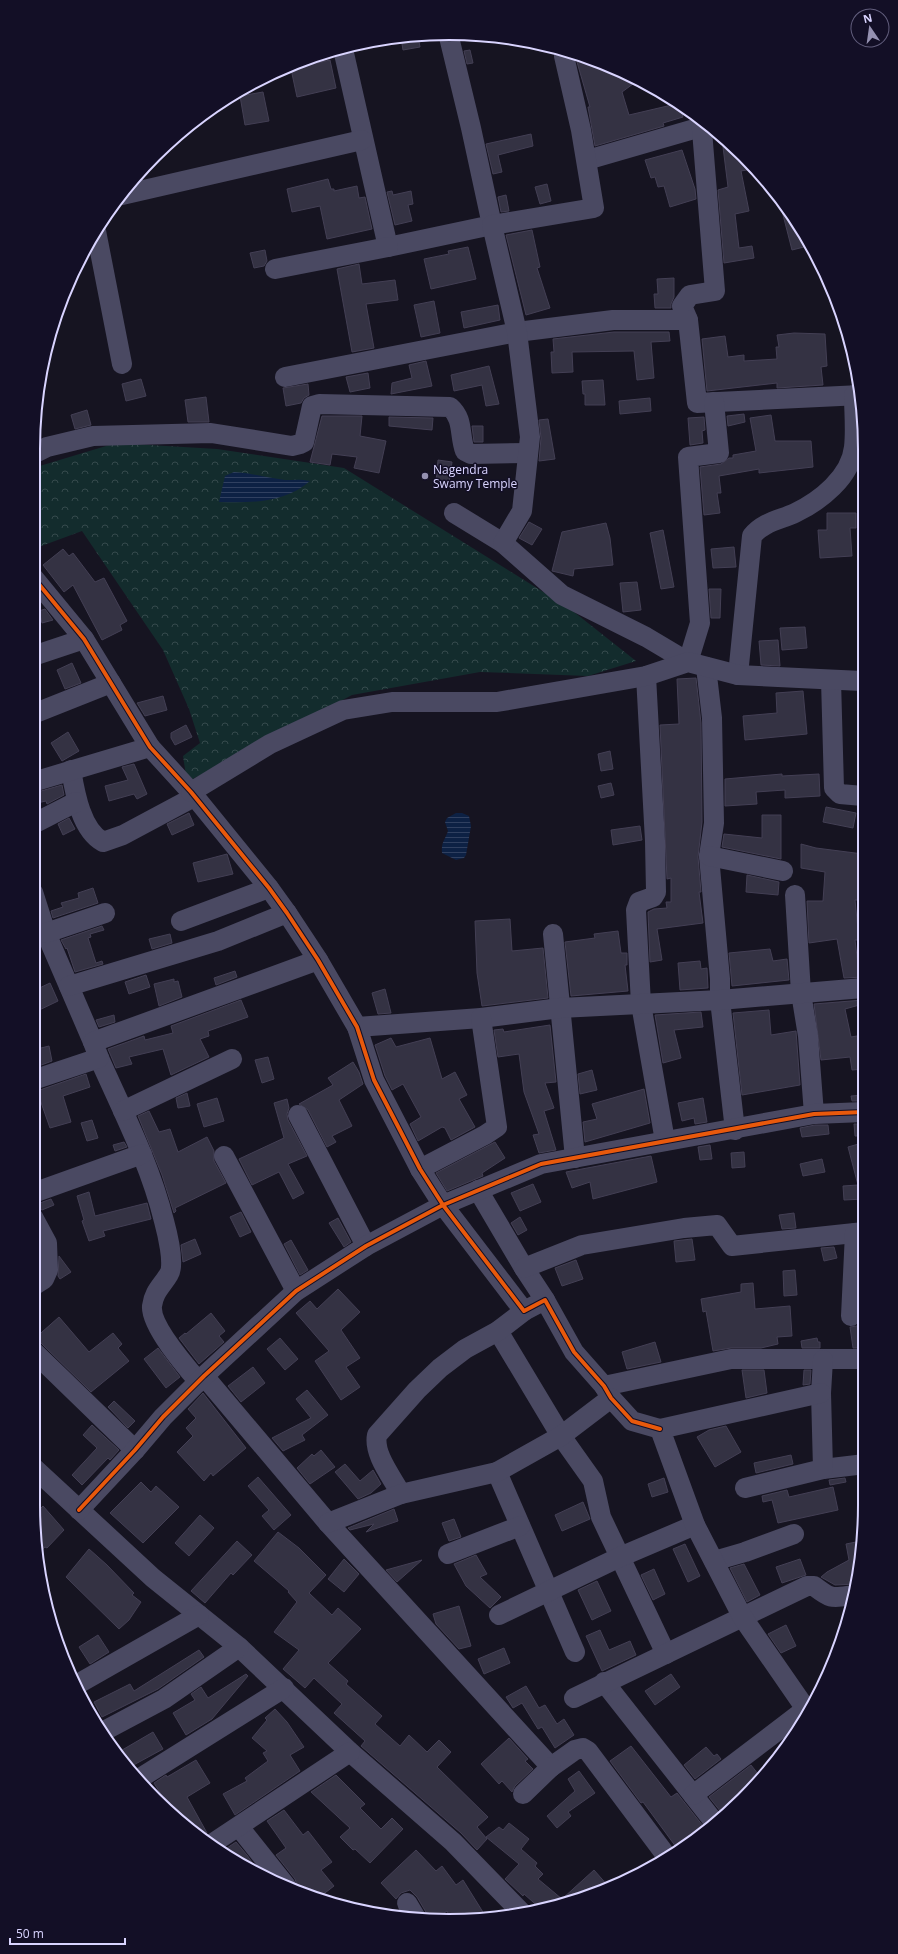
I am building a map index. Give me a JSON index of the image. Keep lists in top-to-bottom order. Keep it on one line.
{"places":["Nagendra Swamy Temple"],"scale_bar":"50 m","north":"top"}
